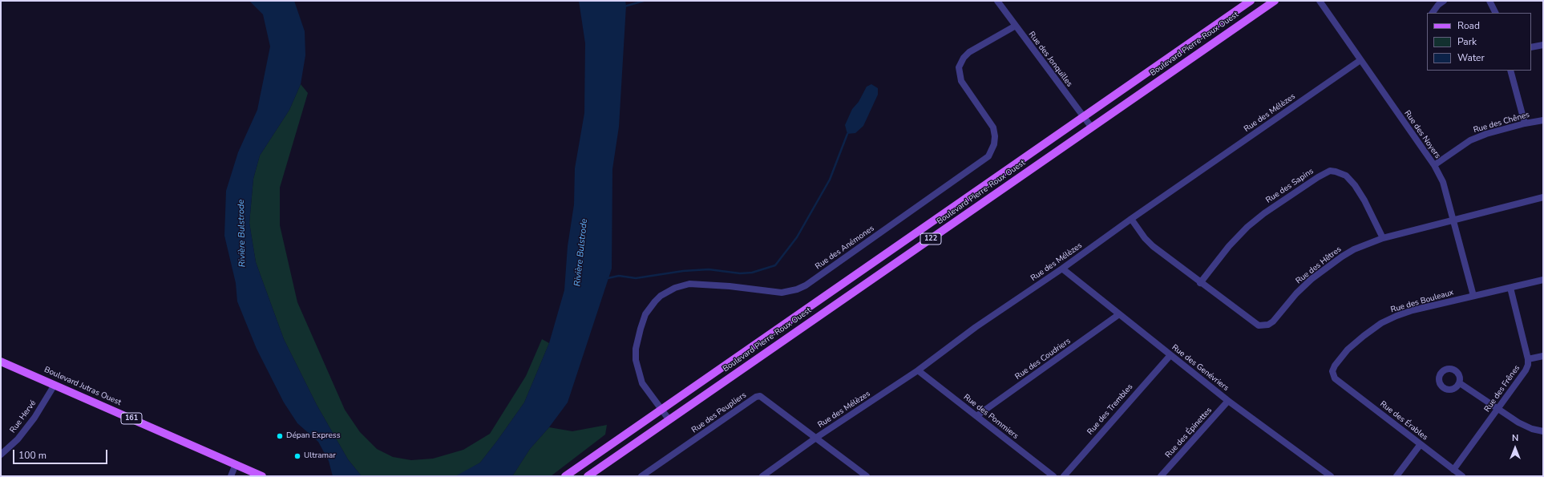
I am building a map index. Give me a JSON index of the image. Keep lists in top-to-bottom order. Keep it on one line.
{"streets":{"main road":["Boulevard Pierre-Roux Ouest","122","Boulevard Jutras Ouest","161"],"street":["Rue des Jonquilles","Rue des Mélèzes","Rue des Chênes","Rue des Noyers","Rue des Sapins","Rue des Anémones","Rue des Hêtres","Rue des Bouleaux","Rue des Coudriers","Rue des Genévriers","Rue des Frênes","Rue des Trembles","Rue des Peupliers","Rue Hervé","Rue des Pommiers","Rue des Érables","Rue des Épinettes"]},"crossings":[["Boulevard Pierre-Roux Ouest","Rue des Jonquilles"],["Boulevard Pierre-Roux Ouest","Rue des Anémones"],["Rue des Jonquilles","Rue des Anémones"],["Rue des Mélèzes","Rue des Noyers"],["Rue des Mélèzes","Rue des Hêtres"],["Rue des Mélèzes","Rue des Genévriers"],["Rue des Mélèzes","Rue des Peupliers"],["Rue des Mélèzes","Rue des Pommiers"],["Rue des Chênes","Rue des Noyers"],["Rue des Noyers","Rue des Hêtres"],["Rue des Noyers","Rue des Bouleaux"],["Rue des Sapins","Rue des Hêtres"],["Rue des Bouleaux","Rue des Frênes"],["Rue des Bouleaux","Rue des Érables"],["Rue des Coudriers","Rue des Genévriers"],["Rue des Coudriers","Rue des Pommiers"],["Rue des Genévriers","Rue des Trembles"],["Rue des Genévriers","Rue des Épinettes"],["Boulevard Jutras Ouest","Rue Hervé"],["Rue des Frênes","Rue des Érables"]],"water":["Rivière Bulstrode"],"places":["Dépan Express","Ultramar"],"legend":["Road","Park","Water"],"scale_bar":"100 m","north":"top"}
